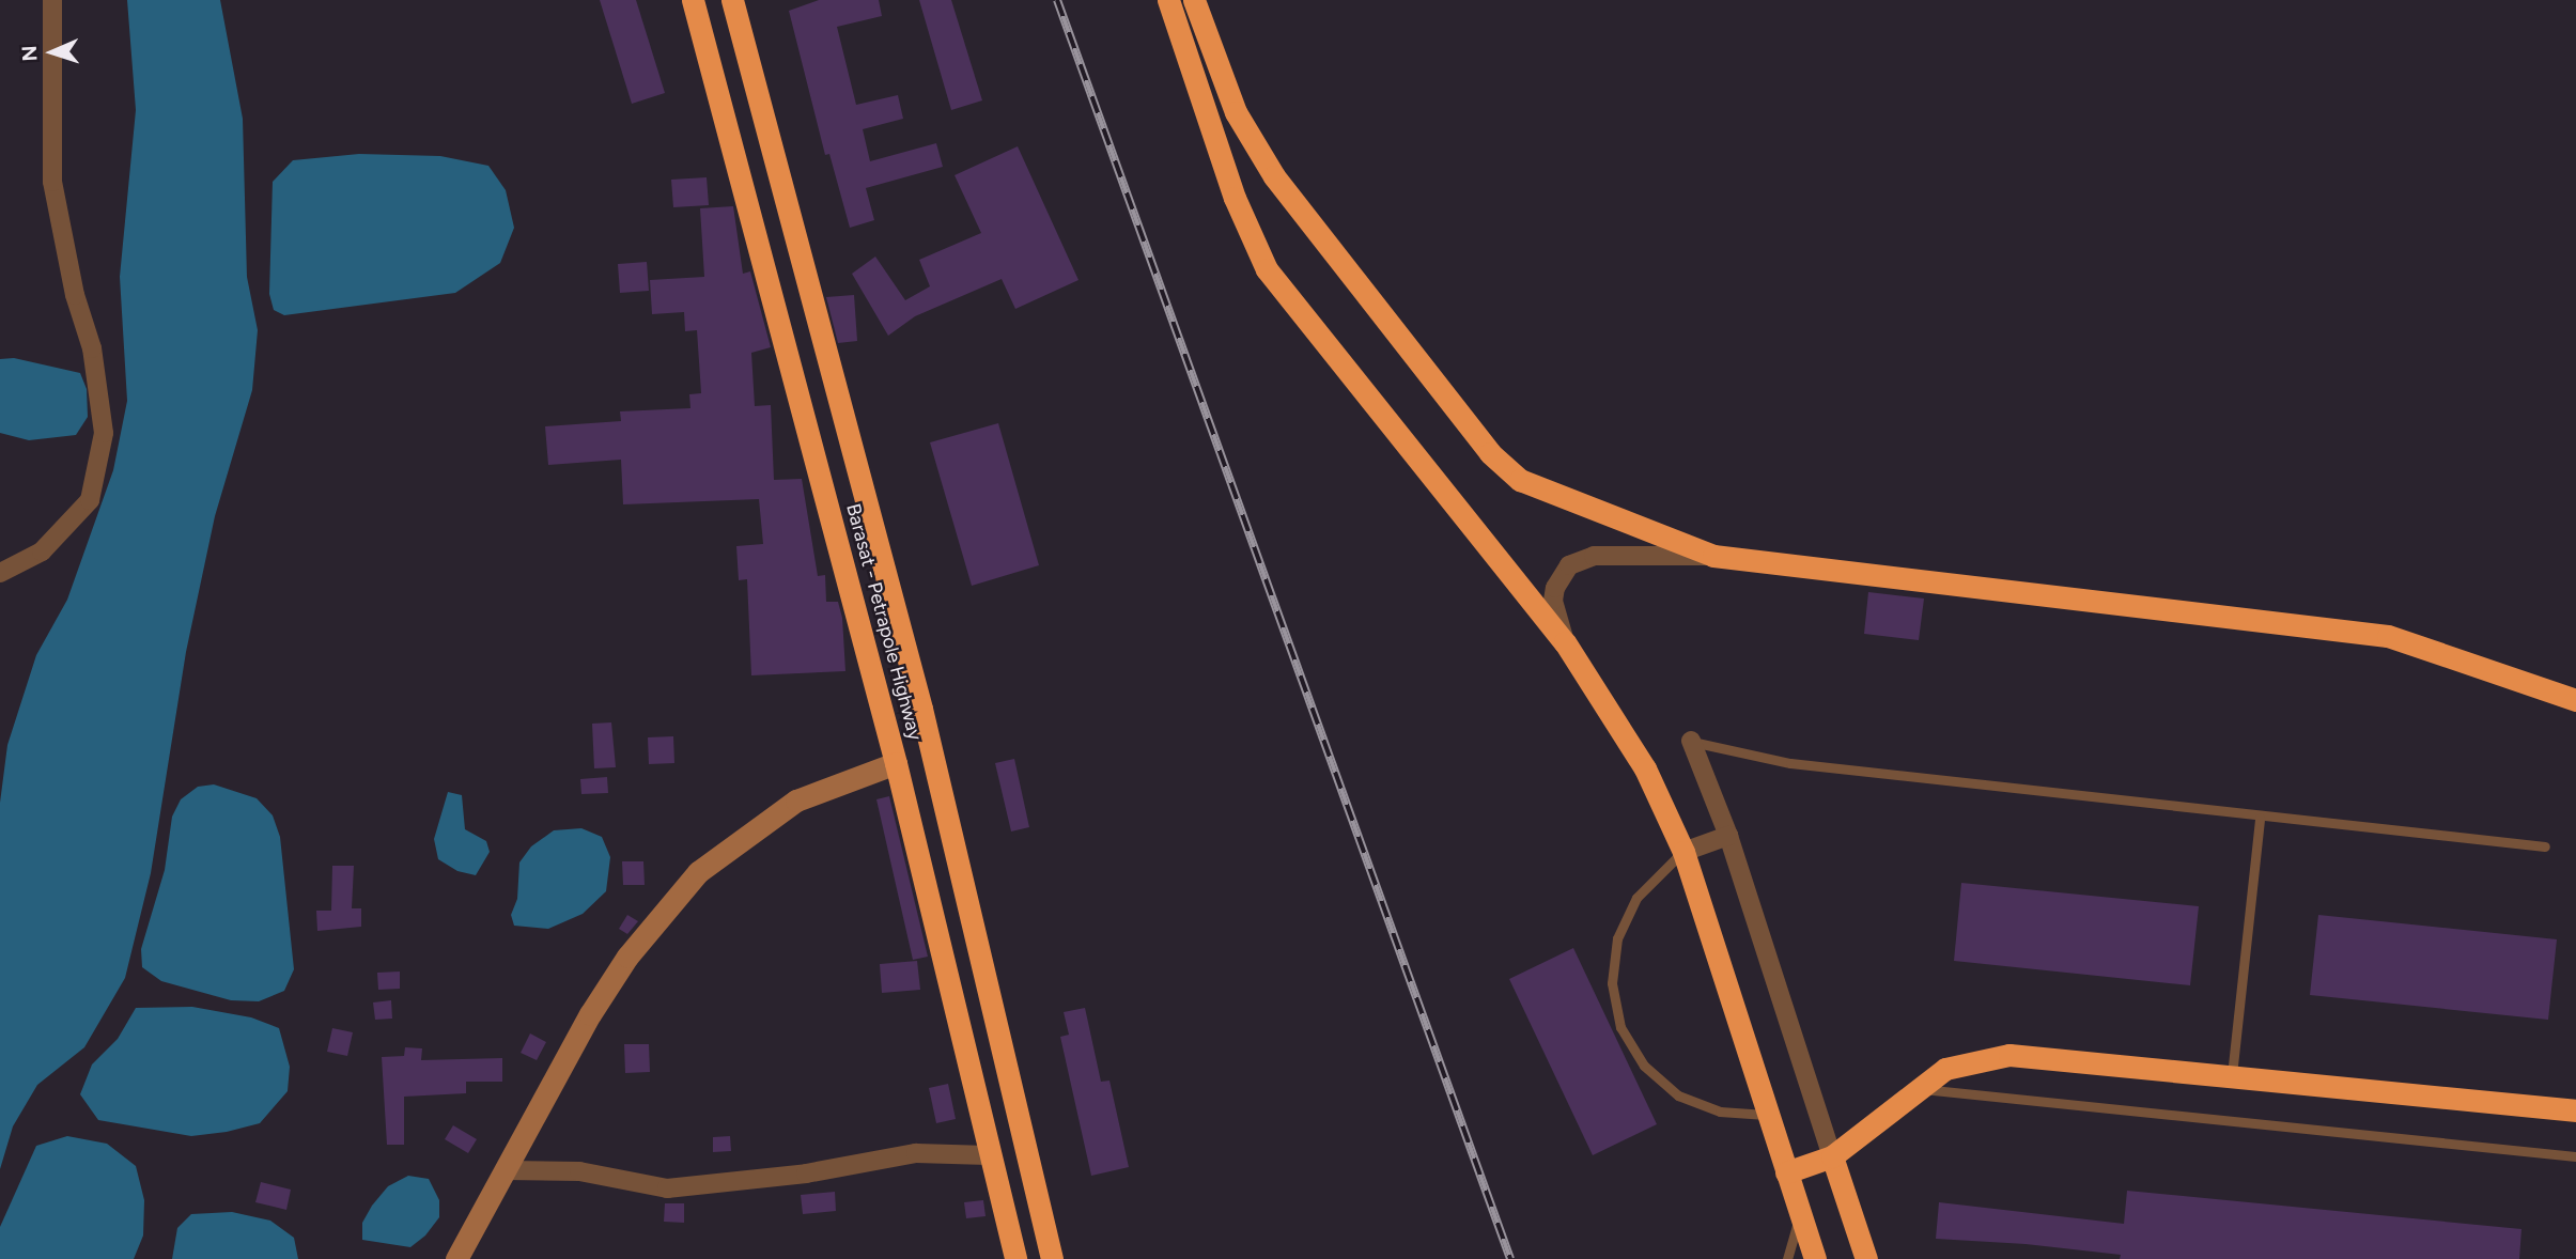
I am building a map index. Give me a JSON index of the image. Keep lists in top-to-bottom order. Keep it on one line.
{"streets":{"highway":["Barasat - Petrapole Highway"]},"north":"left"}
